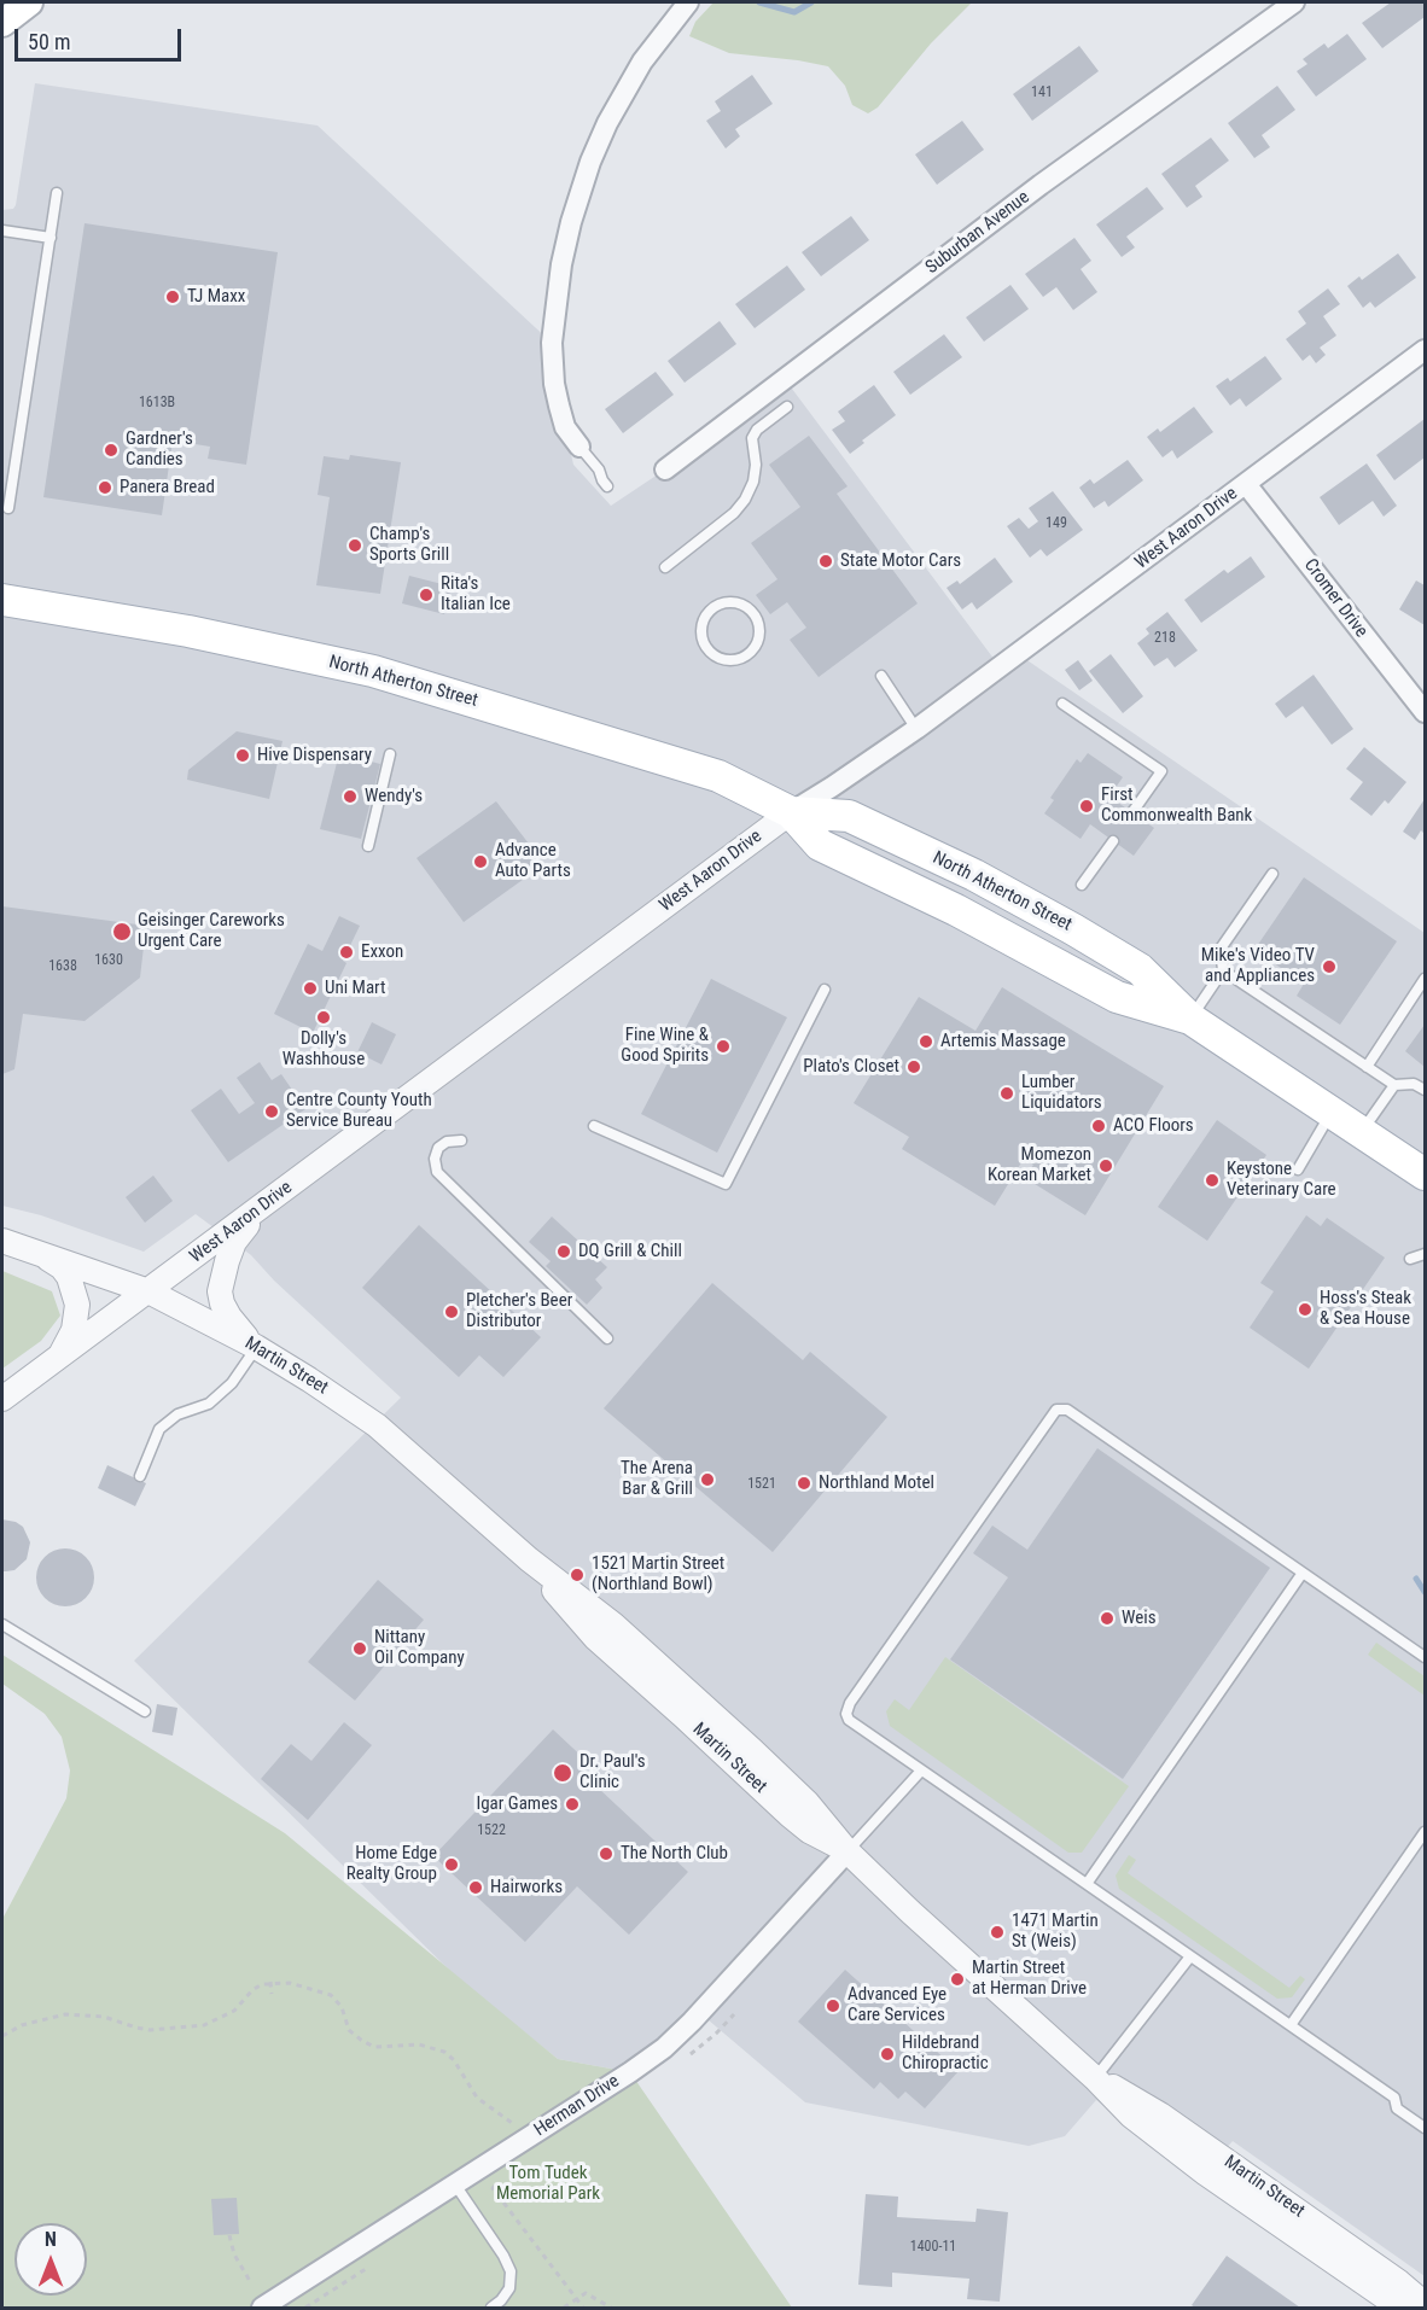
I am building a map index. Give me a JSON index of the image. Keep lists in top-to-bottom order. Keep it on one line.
{"streets":{"main road":["North Atherton Street"],"street":["Suburban Avenue","West Aaron Drive","Cromer Drive","Martin Street","Herman Drive"]},"crossings":[["West Aaron Drive","Cromer Drive"],["West Aaron Drive","North Atherton Street"],["West Aaron Drive","Martin Street"],["Martin Street","Herman Drive"]],"parks":["Tom Tudek Memorial Park"],"places":["TJ Maxx","Gardner's Candies","Panera Bread","Champ's Sports Grill","State Motor Cars","Rita's Italian Ice","Hive Dispensary","Wendy's","First Commonwealth Bank","Advance Auto Parts","Geisinger Careworks Urgent Care","Exxon","Mike's Video TV and Appliances","Uni Mart","Dolly's Washhouse","Artemis Massage","Fine Wine & Good Spirits","Plato's Closet","Lumber Liquidators","Centre County Youth Service Bureau","ACO Floors","Momezon Korean Market","Keystone Veterinary Care","DQ Grill & Chill","Hoss's Steak & Sea House","Pletcher's Beer Distributor","The Arena Bar & Grill","Northland Motel","1521 Martin Street (Northland Bowl)","Weis","Nittany Oil Company","Dr. Paul's Clinic","Igar Games","The North Club","Home Edge Realty Group","Hairworks","1471 Martin St (Weis)","Martin Street at Herman Drive","Advanced Eye Care Services","Hildebrand Chiropractic"],"house_numbers":["141","1613B","149","218","1630","1638","1521","1522","1400-11"],"scale_bar":"50 m","north":"top"}
